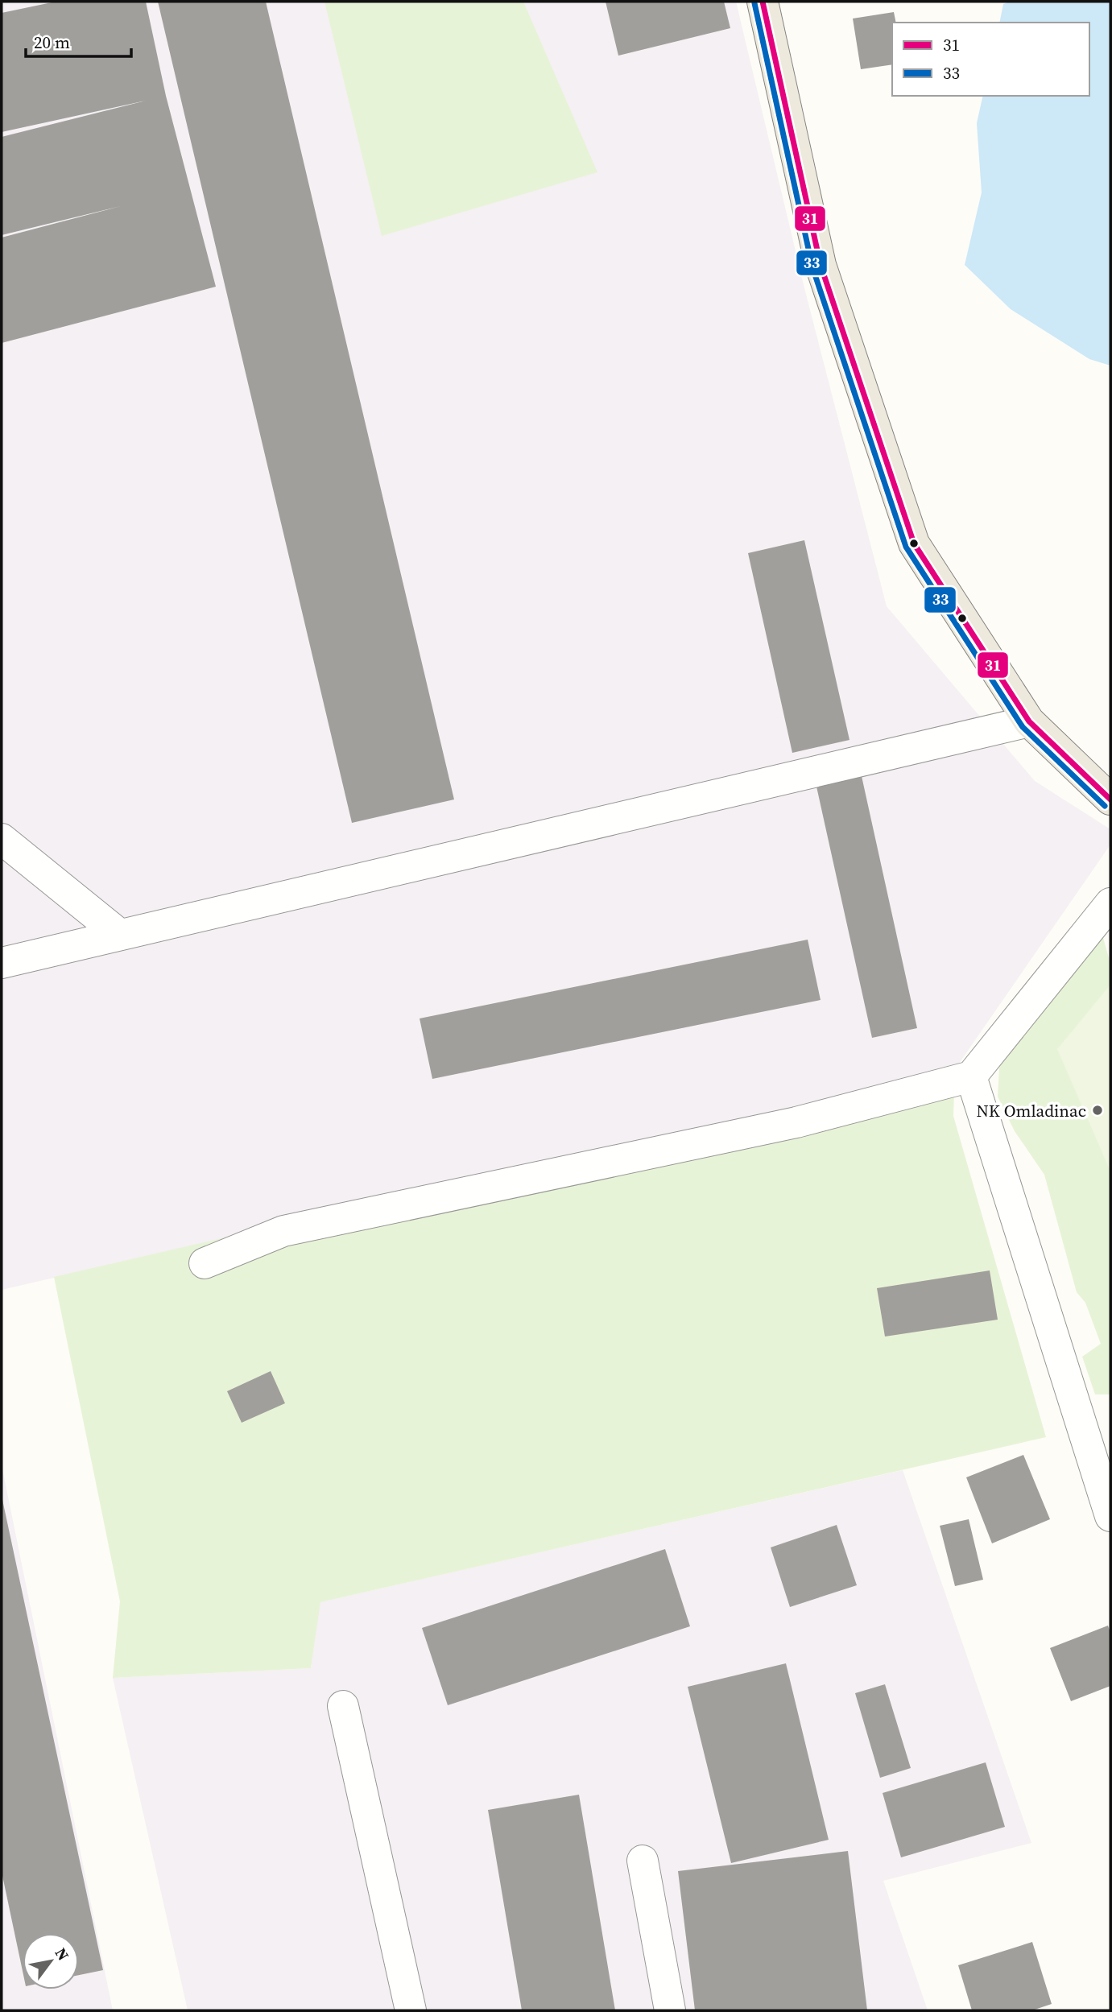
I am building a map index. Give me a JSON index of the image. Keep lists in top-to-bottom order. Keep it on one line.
{"places":["NK Omladinac"],"lines":["transit line 31","transit line 33"],"legend":["31","33"],"scale_bar":"20 m","north":"top right"}
